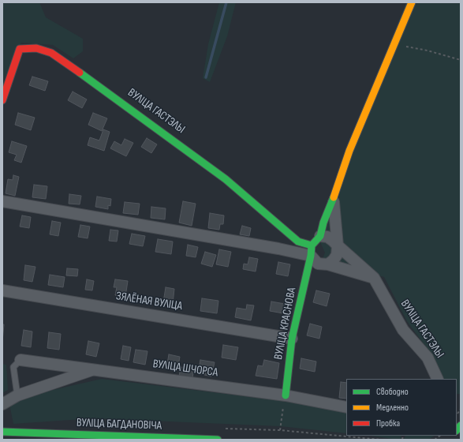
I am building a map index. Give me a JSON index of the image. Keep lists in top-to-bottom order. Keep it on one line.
{"streets":{"street":["ВУЛІЦА ГАСТЭЛЫ","ЗЯЛЁНАЯ ВУЛІЦА","ВУЛІЦА КРАСНОВА","ВУЛІЦА ШЧОРСА","ВУЛІЦА БАГДАНОВІЧА"]},"crossings":[["ВУЛІЦА ГАСТЭЛЫ","ВУЛІЦА КРАСНОВА"],["ЗЯЛЁНАЯ ВУЛІЦА","ВУЛІЦА КРАСНОВА"],["ВУЛІЦА КРАСНОВА","ВУЛІЦА ШЧОРСА"]],"legend":["Свободно","Медленно","Пробка"]}
